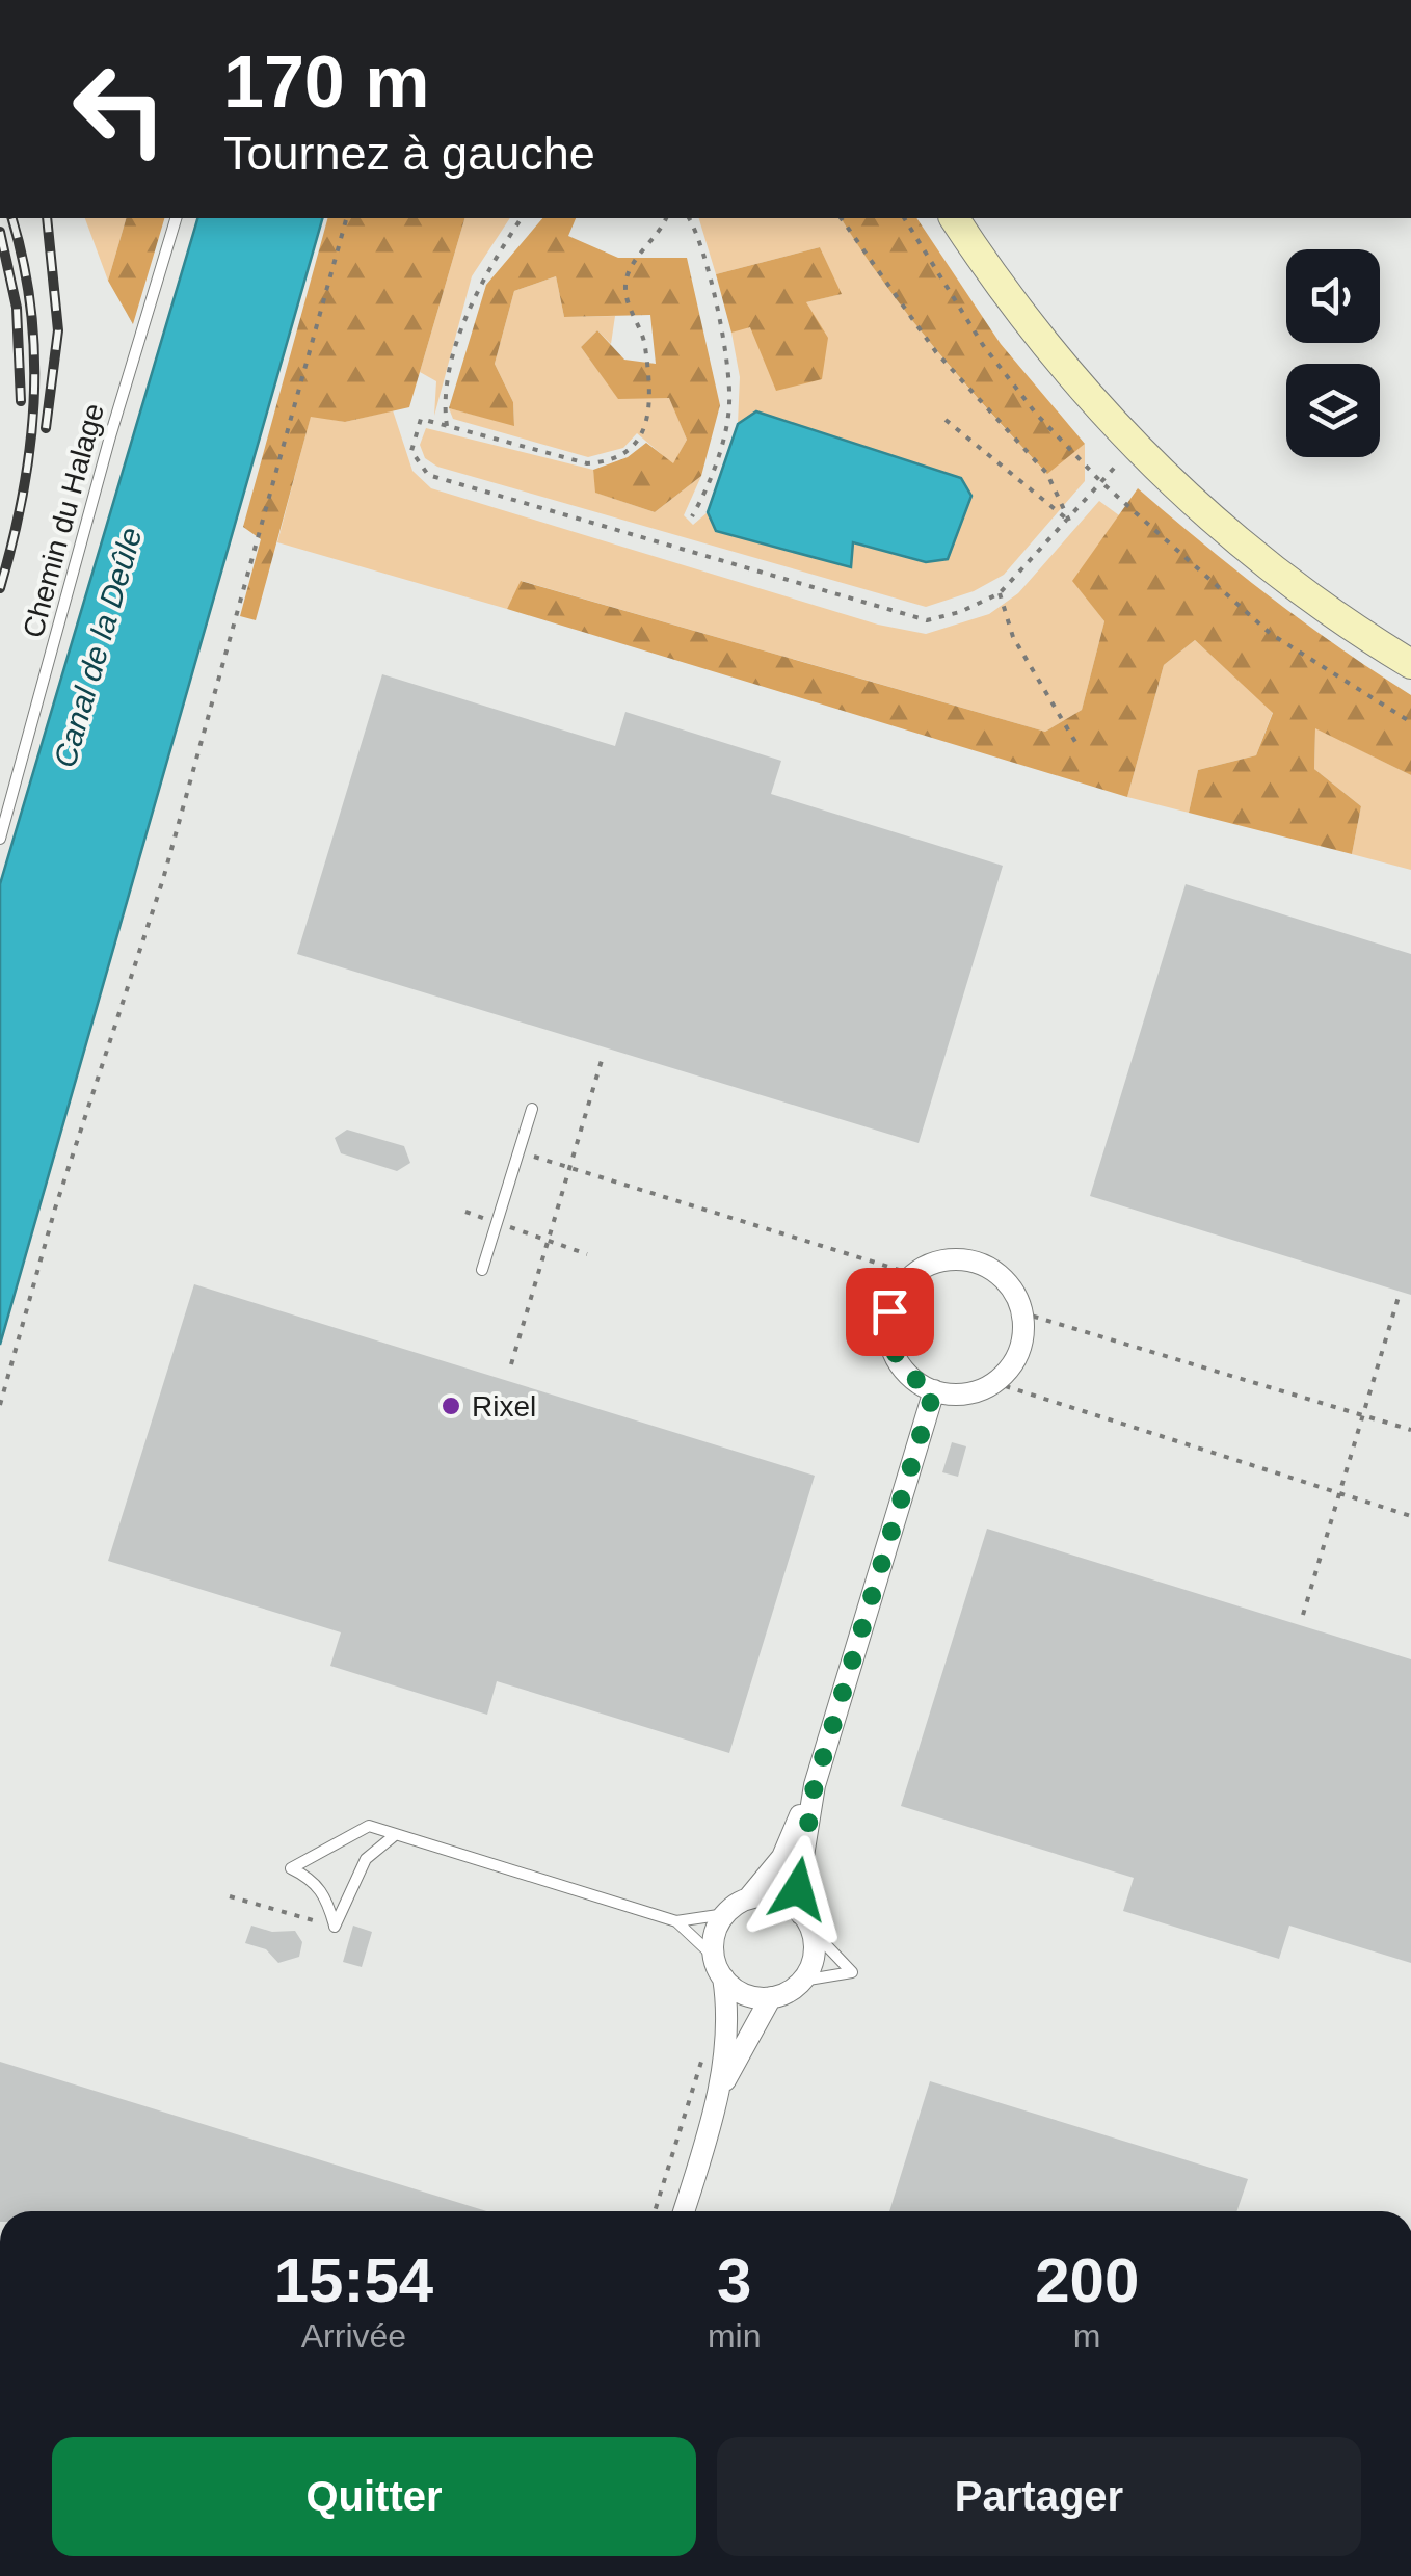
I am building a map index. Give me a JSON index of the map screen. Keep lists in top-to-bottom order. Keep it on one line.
{"streets":{"lane":["Chemin du Halage"]},"water":["Canal de la Deûle"],"places":["Rixel"],"page":{"turn":["170 m","Tournez à gauche"],"eta":["15:54","Arrivée","3","min","200","m"],"buttons":["Quitter","Partager"]}}
